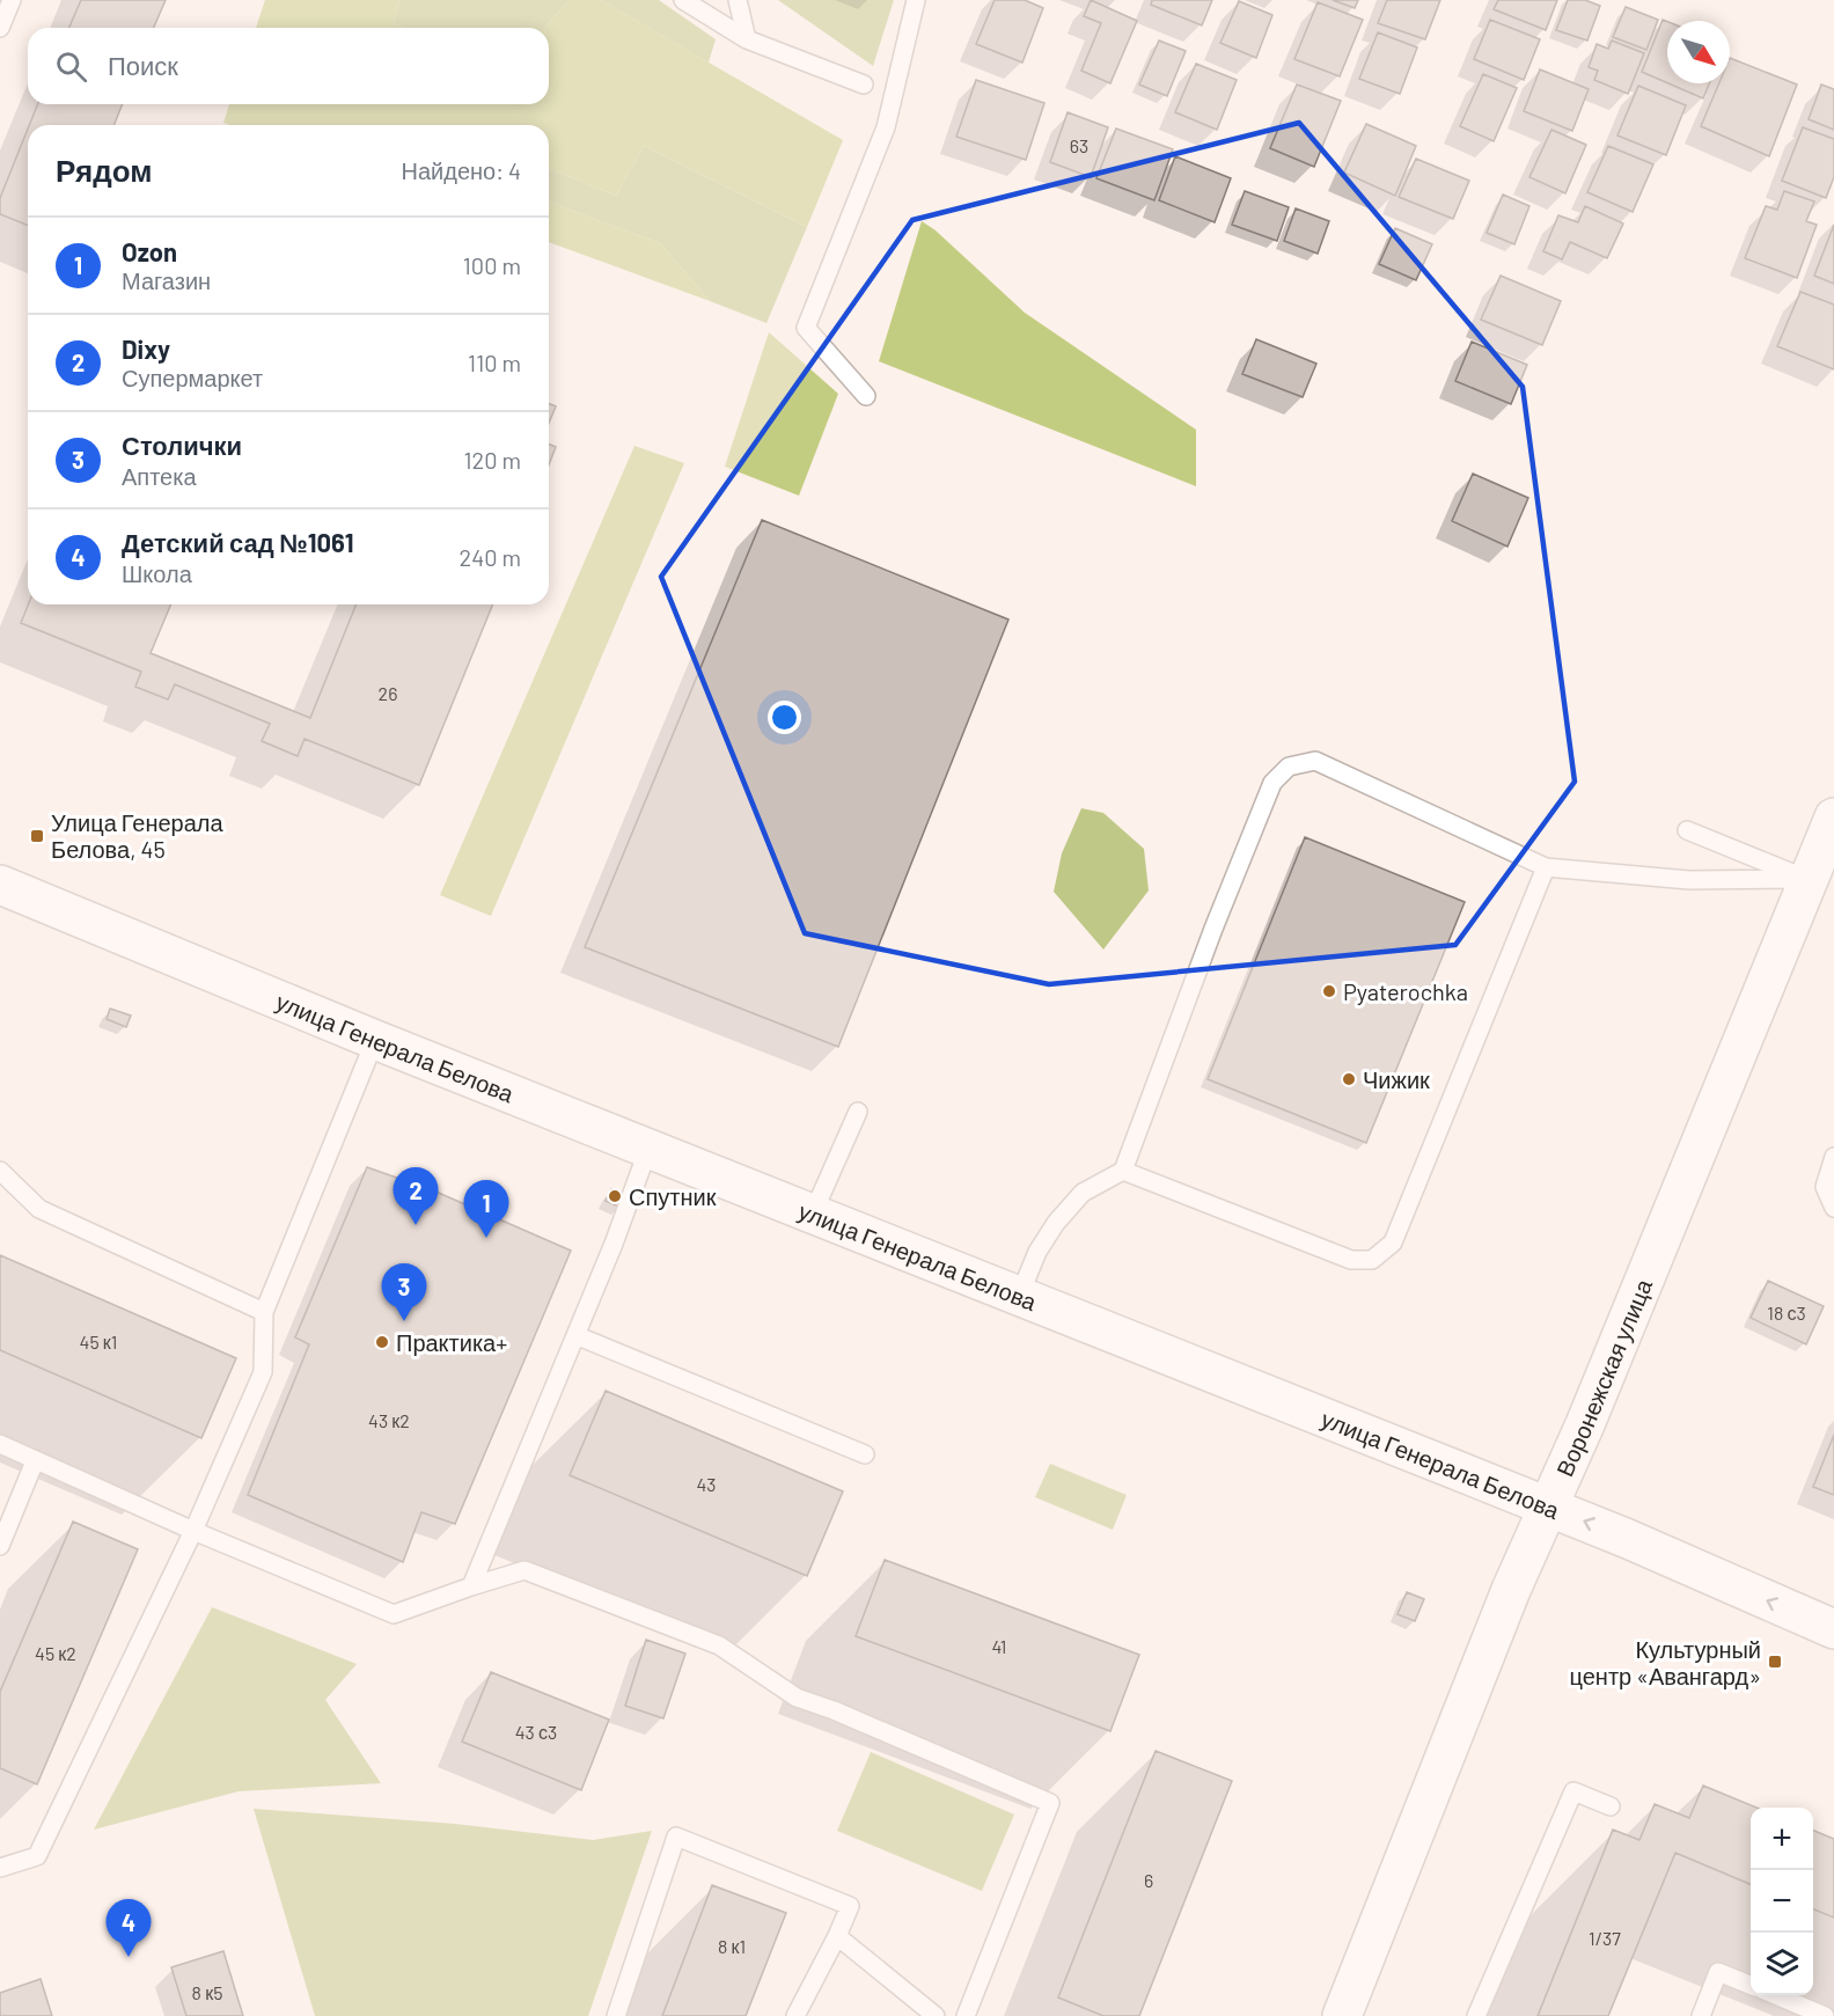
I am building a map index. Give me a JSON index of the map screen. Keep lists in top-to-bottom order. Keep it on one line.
{"streets":{"street":["улица Генерала Белова","Воронежская улица"]},"crossings":[["улица Генерала Белова","Воронежская улица"]],"places":{"transit":["Улица Генерала Белова, 45","Культурный центр «Авангард»"],"other":["Pyaterochka","Чижик","Спутник","Практика+"]},"house_numbers":["63","26","18 с3","45 к1","43 к2","43","41","45 к2","43 с3","6","1/37","8 к1","8 к5"],"north":"bottom right","page":{"search":"Поиск","heading":["Рядом","Найдено: 4"],"list":[{"mark":"1","name":"Ozon","note":"Магазин","value":"100 m"},{"mark":"2","name":"Dixy","note":"Супермаркет","value":"110 m"},{"mark":"3","name":"Столички","note":"Аптека","value":"120 m"},{"mark":"4","name":"Детский сад №1061","note":"Школа","value":"240 m"}],"pins":["2","1","3","4"],"map_buttons":["+","−"]}}
